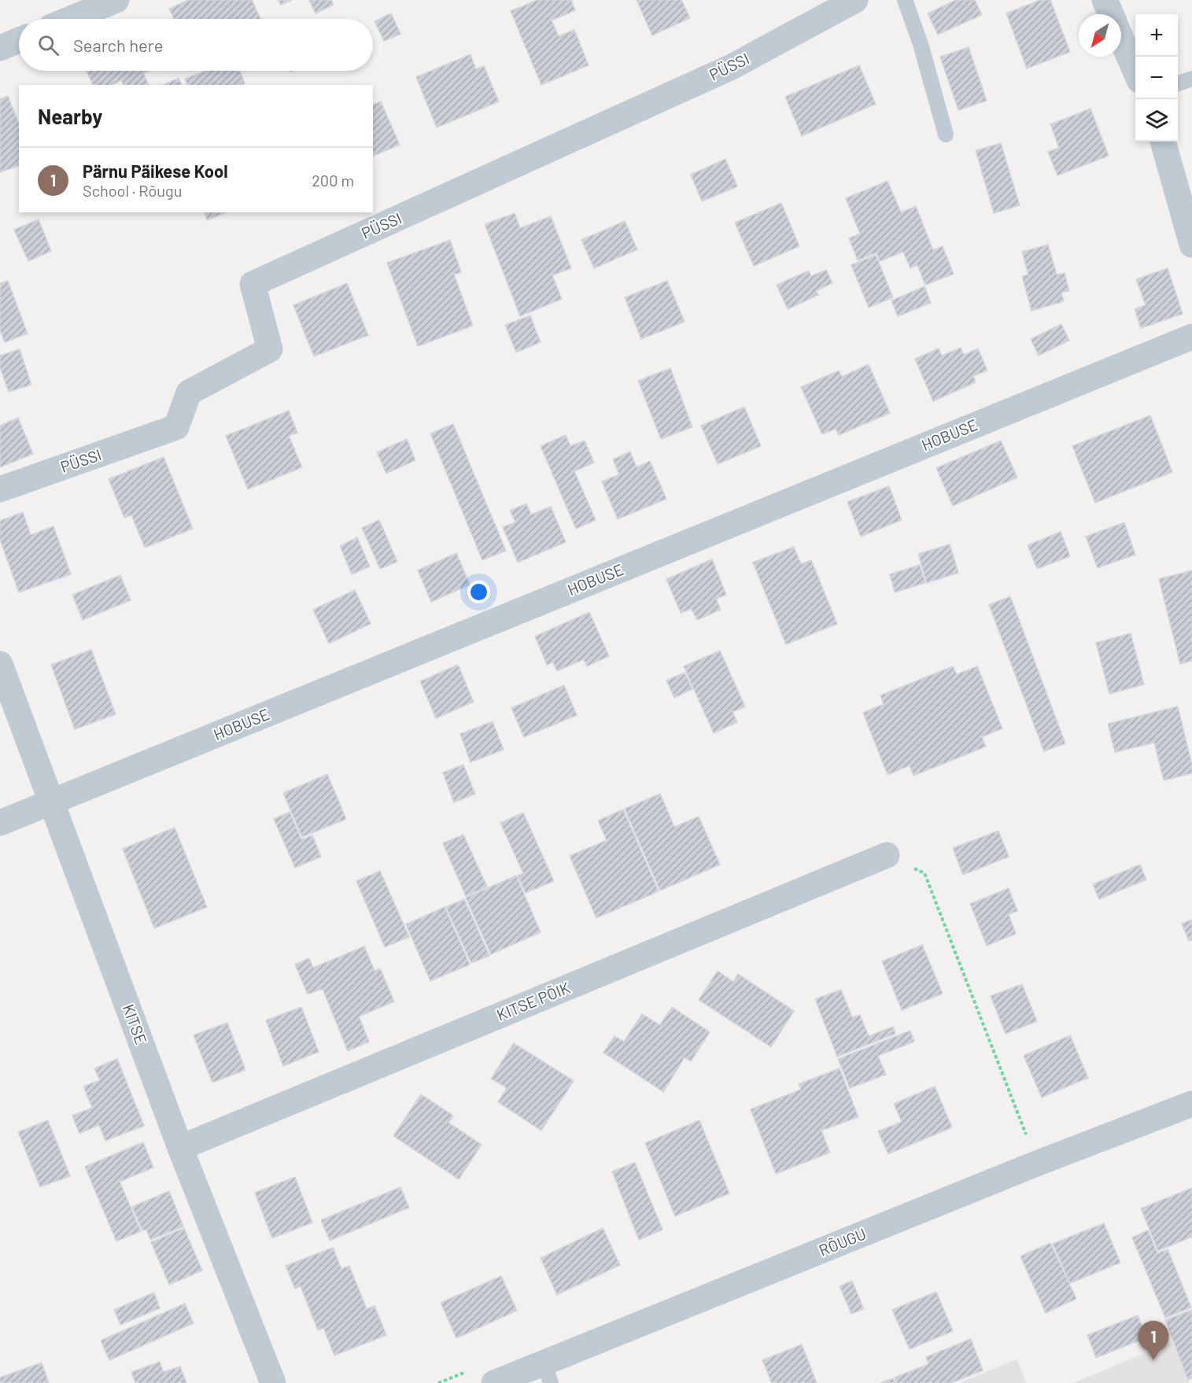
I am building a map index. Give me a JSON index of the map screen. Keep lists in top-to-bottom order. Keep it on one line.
{"streets":{"street":["PÜSSI","HOBUSE","KITSE PÕIK","KITSE","RÕUGU"]},"crossings":[["HOBUSE","KITSE"],["KITSE PÕIK","KITSE"]],"north":"bottom left","page":{"map_buttons":["+","−"],"search":"Search here","heading":"Nearby","list":[{"mark":"1","name":"Pärnu Päikese Kool","note":"School · Rõugu","value":"200 m"}],"pins":"1"}}
